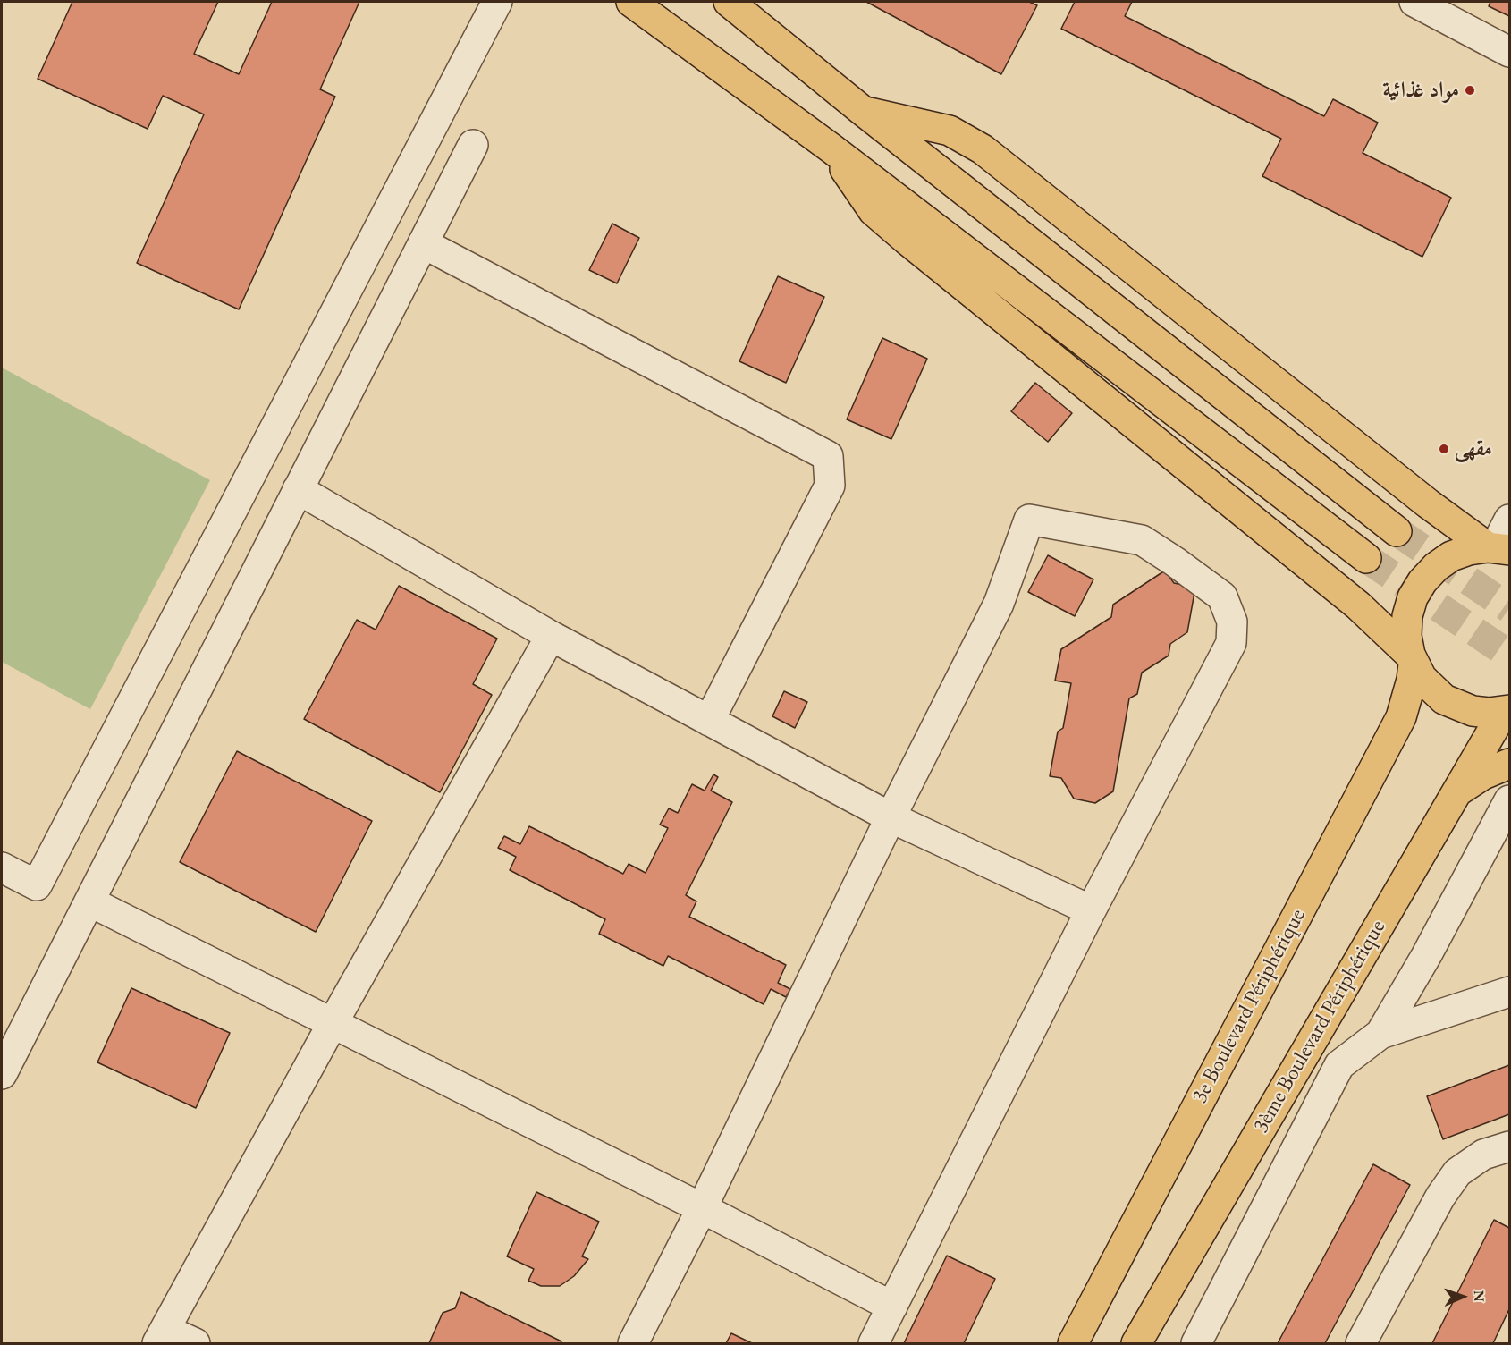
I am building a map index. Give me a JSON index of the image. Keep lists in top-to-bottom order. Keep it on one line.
{"streets":{"highway":["3e Boulevard Périphérique","3ème Boulevard Périphérique"]},"places":["مواد غذائية","مقهى"],"north":"right"}
